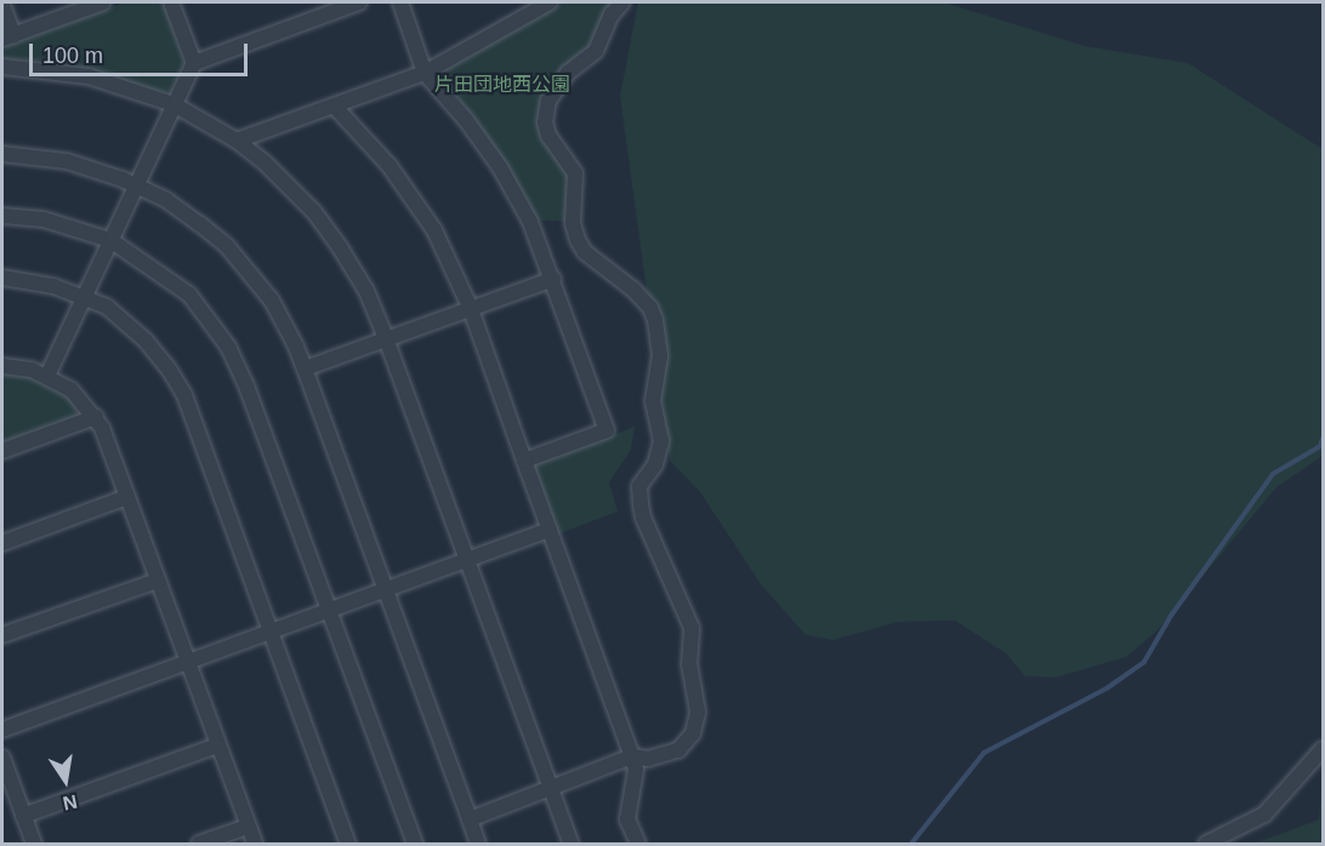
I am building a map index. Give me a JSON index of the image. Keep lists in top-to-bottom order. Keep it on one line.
{"parks":["片田団地西公園"],"scale_bar":"100 m","north":"bottom"}
